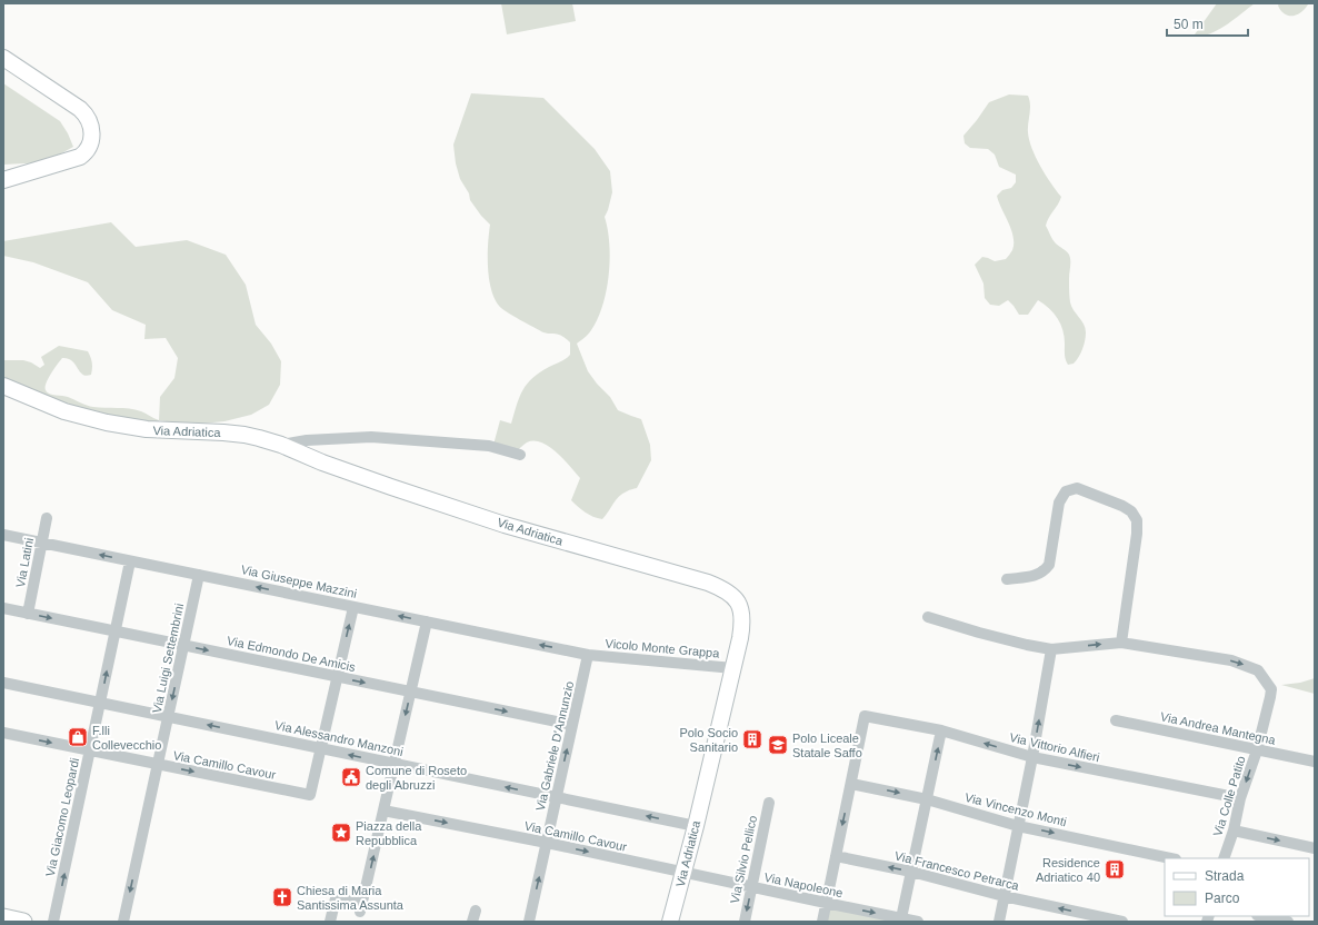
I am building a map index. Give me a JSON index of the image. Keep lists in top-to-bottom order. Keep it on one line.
{"streets":{"main road":["Via Adriatica"],"street":["Via Latini","Via Giuseppe Mazzini","Vicolo Monte Grappa","Via Edmondo De Amicis","Via Luigi Settembrini","Via Andrea Mantegna","Via Alessandro Manzoni","Via Gabriele D'Annunzio","Via Vittorio Alfieri","Via Camillo Cavour","Via Colle Patito","Via Vincenzo Monti","Via Giacomo Leopardi","Via Silvio Pellico","Via Francesco Petrarca","Via Napoleone"]},"crossings":[["Via Adriatica","Vicolo Monte Grappa"],["Via Adriatica","Via Alessandro Manzoni"],["Via Adriatica","Via Camillo Cavour"],["Via Adriatica","Via Napoleone"],["Via Latini","Via Giuseppe Mazzini"],["Via Latini","Via Edmondo De Amicis"],["Via Giuseppe Mazzini","Vicolo Monte Grappa"],["Via Giuseppe Mazzini","Via Luigi Settembrini"],["Via Giuseppe Mazzini","Via Gabriele D'Annunzio"],["Via Giuseppe Mazzini","Via Giacomo Leopardi"],["Vicolo Monte Grappa","Via Gabriele D'Annunzio"],["Via Edmondo De Amicis","Via Luigi Settembrini"],["Via Edmondo De Amicis","Via Gabriele D'Annunzio"],["Via Edmondo De Amicis","Via Giacomo Leopardi"],["Via Luigi Settembrini","Via Alessandro Manzoni"],["Via Luigi Settembrini","Via Camillo Cavour"],["Via Andrea Mantegna","Via Colle Patito"],["Via Alessandro Manzoni","Via Gabriele D'Annunzio"],["Via Alessandro Manzoni","Via Camillo Cavour"],["Via Alessandro Manzoni","Via Giacomo Leopardi"],["Via Gabriele D'Annunzio","Via Camillo Cavour"],["Via Vittorio Alfieri","Via Colle Patito"],["Via Vittorio Alfieri","Via Vincenzo Monti"],["Via Camillo Cavour","Via Giacomo Leopardi"],["Via Camillo Cavour","Via Napoleone"],["Via Silvio Pellico","Via Napoleone"]],"one_way":["Via Giuseppe Mazzini","Via Edmondo De Amicis","Via Luigi Settembrini","Via Alessandro Manzoni","Via Gabriele D'Annunzio","Via Camillo Cavour","Via Vincenzo Monti","Via Giacomo Leopardi","Via Francesco Petrarca"],"places":{"shop":["F.lli Collevecchio"],"building":["Polo Socio Sanitario","Residence Adriatico 40"],"school or university":["Polo Liceale Statale Saffo"],"public building":["Comune di Roseto degli Abruzzi"],"place":["Piazza della Repubblica"],"church":["Chiesa di Maria Santissima Assunta"]},"legend":["Strada","Parco"],"scale_bar":"50 m"}
